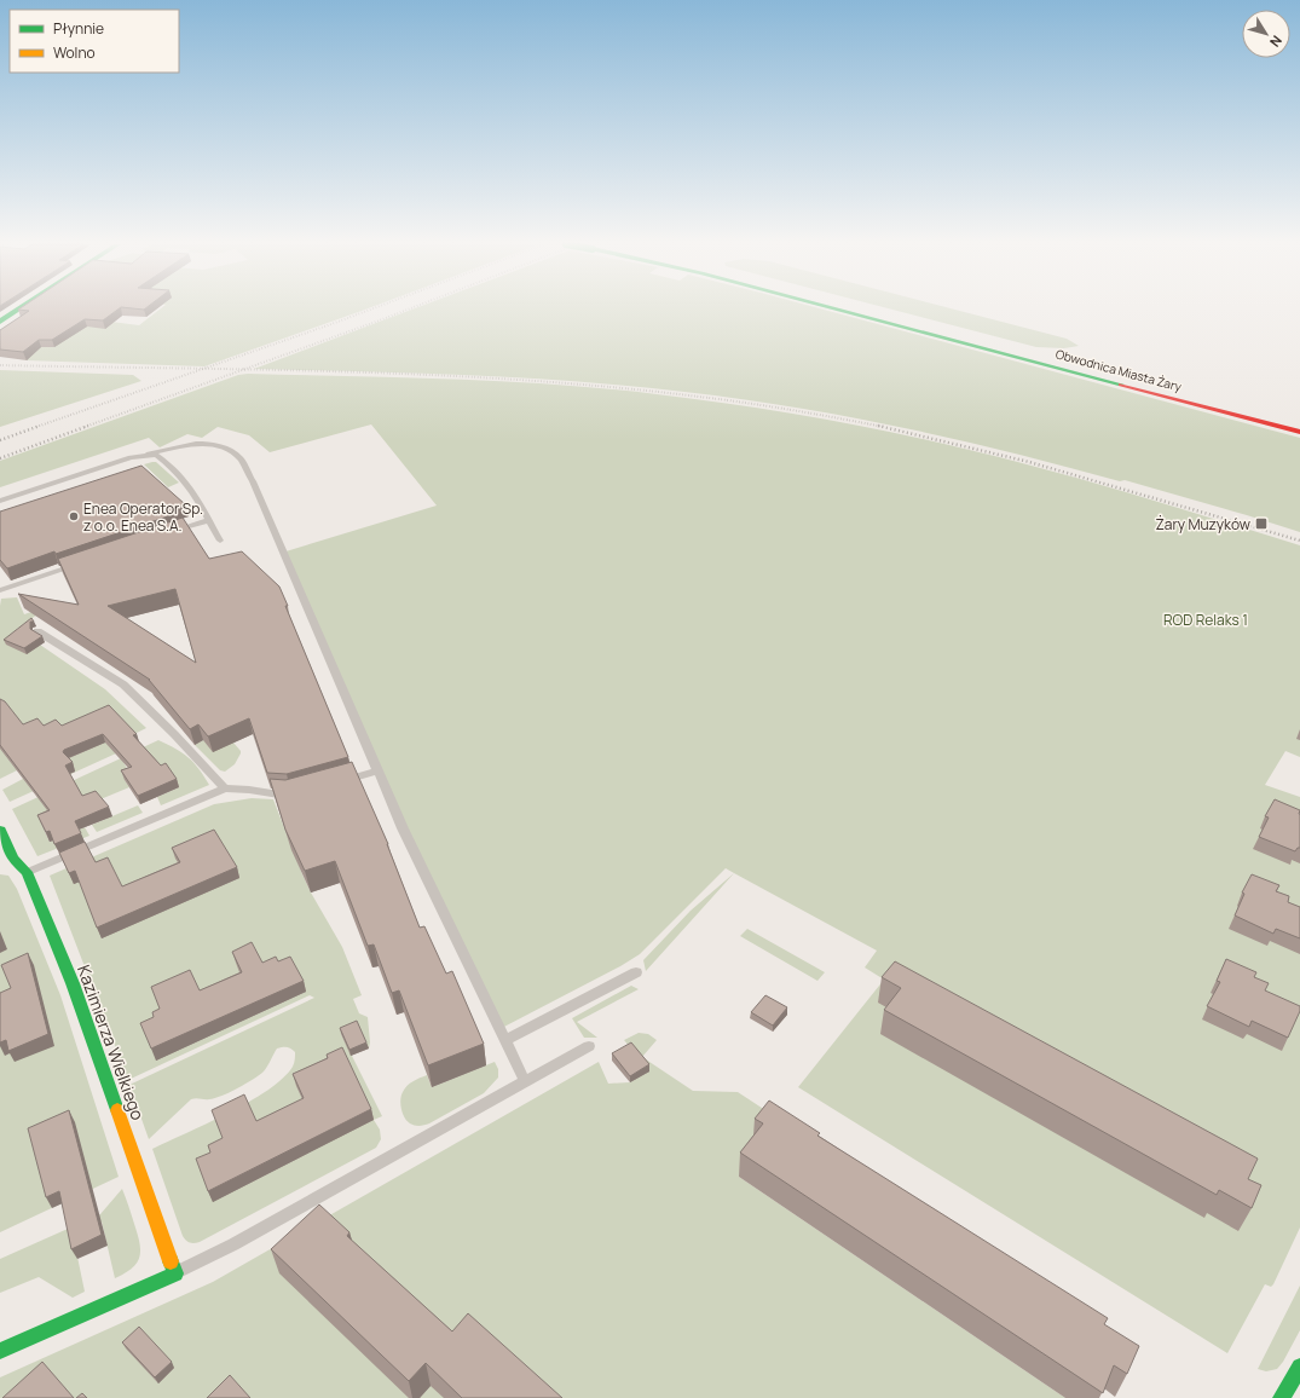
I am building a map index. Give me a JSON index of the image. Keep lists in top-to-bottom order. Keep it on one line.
{"streets":{"main road":["Obwodnica Miasta Żary","Kazimierza Wielkiego"]},"parks":["ROD Relaks 1"],"places":{"other":["Enea Operator Sp. z o.o. Enea S.A."],"transit":["Żary Muzyków"]},"legend":["Płynnie","Wolno"],"north":"bottom right"}
